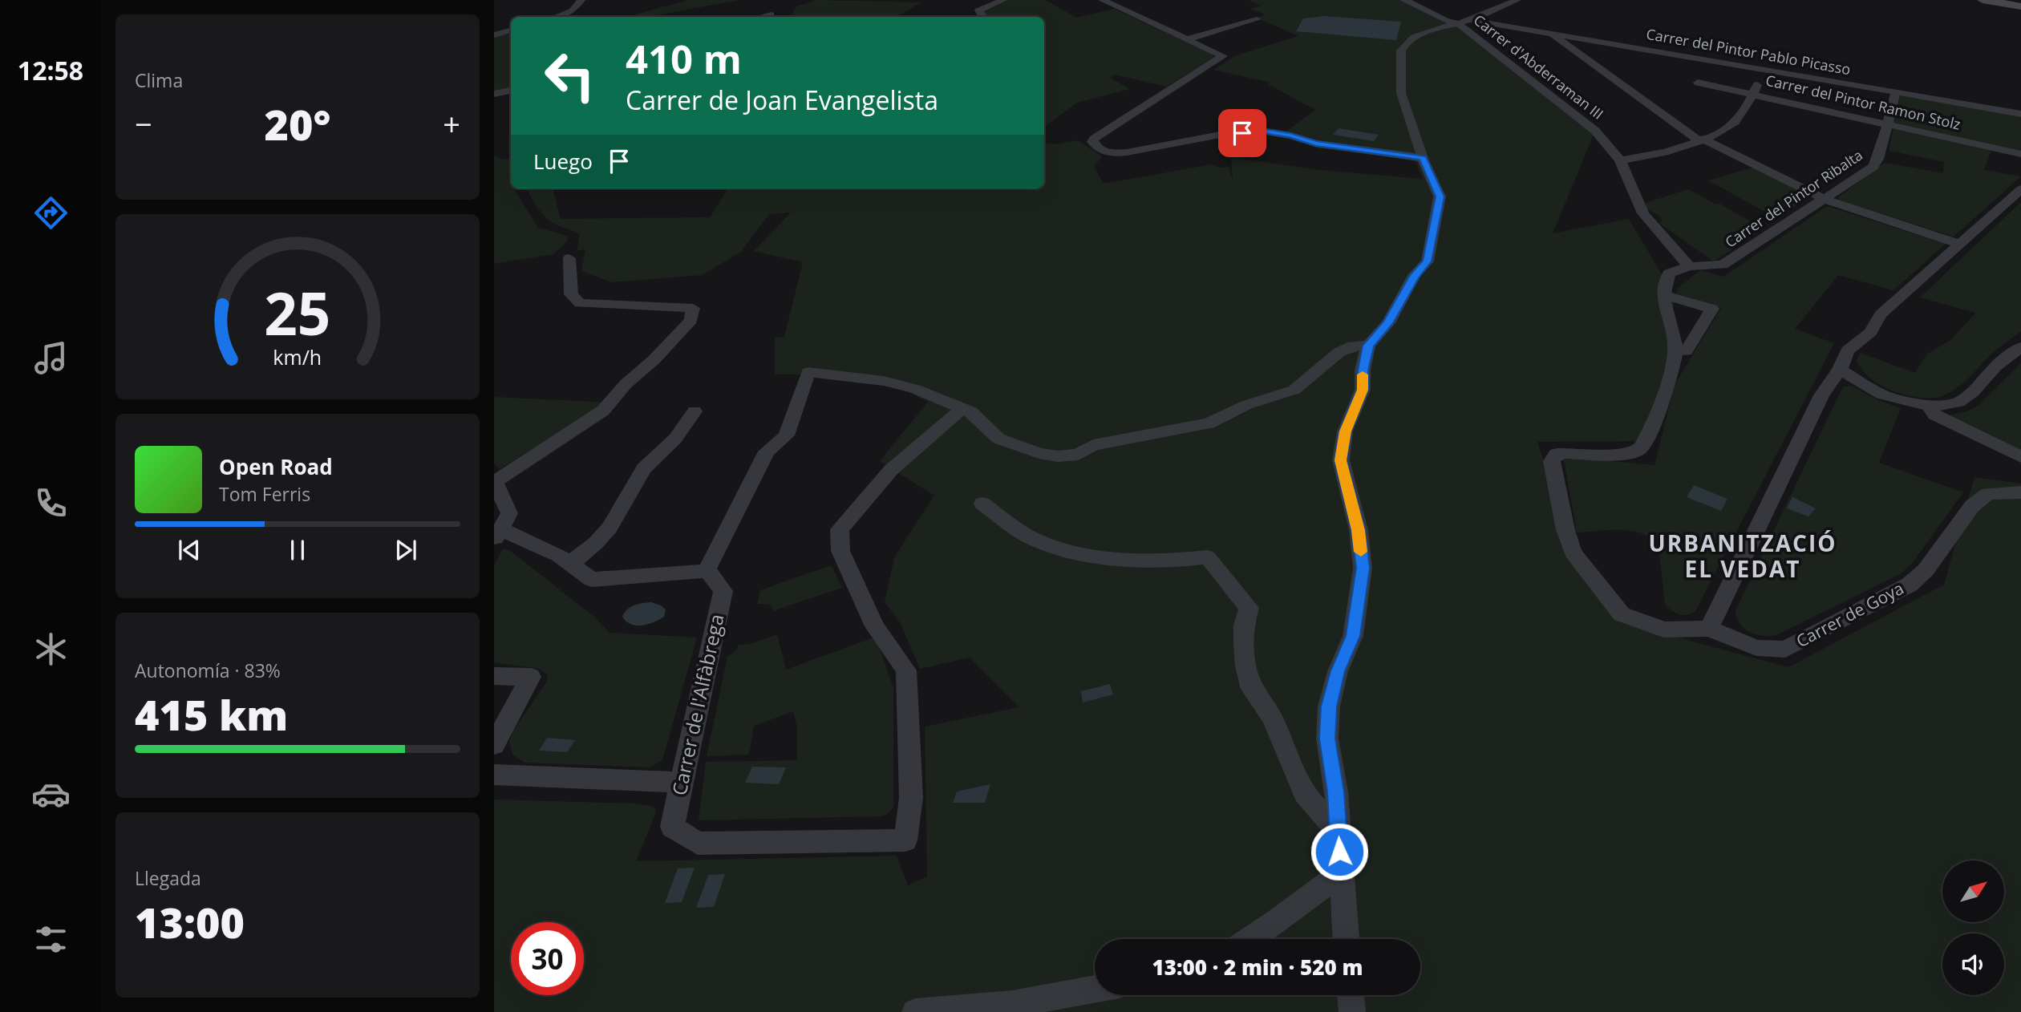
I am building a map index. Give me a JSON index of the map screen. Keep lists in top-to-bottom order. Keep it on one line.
{"streets":{"street":["Carrer del Pintor Pablo Picasso","Carrer d'Abderraman III","Carrer del Pintor Ramon Stolz","Carrer del Pintor Ribalta","Carrer de Goya","Carrer de l'Alfàbrega"]},"crossings":[["Carrer del Pintor Pablo Picasso","Carrer d'Abderraman III"],["Carrer del Pintor Pablo Picasso","Carrer del Pintor Ribalta"],["Carrer d'Abderraman III","Carrer del Pintor Ribalta"],["Carrer del Pintor Ramon Stolz","Carrer del Pintor Ribalta"]],"districts":["URBANITZACIÓ EL VEDAT"],"north":"top right","page":{"tabs":"12:58","tile":["Clima",["Autonomía · 83%","415 km"],["Llegada","13:00"]],"turn":["410 m","Carrer de Joan Evangelista"],"heat":["−","20°","+"],"then":"Luego","song":["Open Road","Tom Ferris"],"limit":"30","trip":"13:00 · 2 min · 520 m","gauge":["25","km/h"]}}
